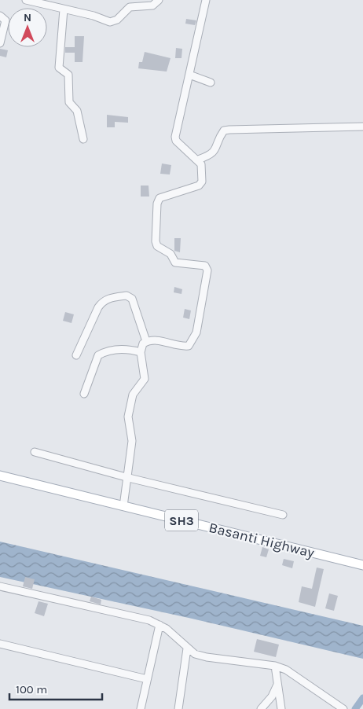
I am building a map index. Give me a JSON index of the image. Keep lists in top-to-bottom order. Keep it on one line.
{"streets":{"main road":["SH3","Basanti Highway"]},"scale_bar":"100 m","north":"top"}
